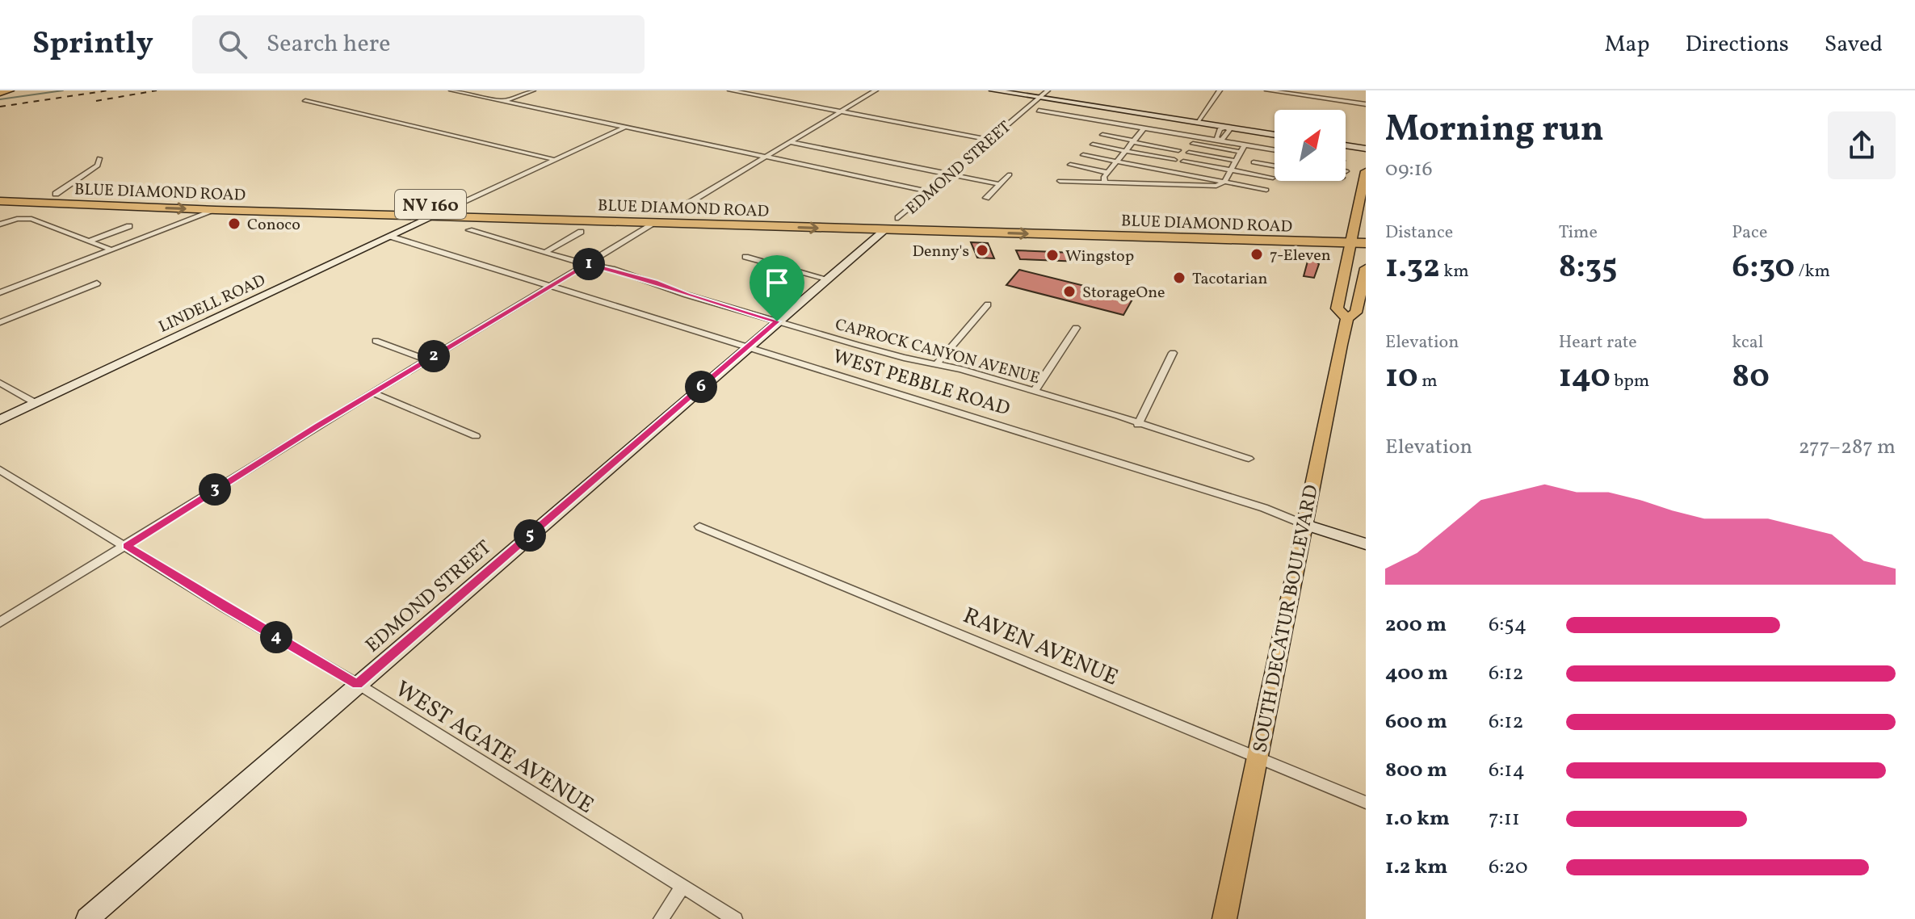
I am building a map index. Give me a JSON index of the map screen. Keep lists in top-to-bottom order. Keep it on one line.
{"streets":{"highway":["BLUE DIAMOND ROAD","NV 160"],"main road":["SOUTH DECATUR BOULEVARD"],"street":["EDMOND STREET","LINDELL ROAD","CAPROCK CANYON AVENUE","WEST PEBBLE ROAD","RAVEN AVENUE","WEST AGATE AVENUE"]},"crossings":[["EDMOND STREET","BLUE DIAMOND ROAD"],["EDMOND STREET","CAPROCK CANYON AVENUE"],["EDMOND STREET","WEST PEBBLE ROAD"],["EDMOND STREET","WEST AGATE AVENUE"],["BLUE DIAMOND ROAD","LINDELL ROAD"],["BLUE DIAMOND ROAD","SOUTH DECATUR BOULEVARD"],["LINDELL ROAD","WEST PEBBLE ROAD"],["WEST PEBBLE ROAD","SOUTH DECATUR BOULEVARD"],["SOUTH DECATUR BOULEVARD","RAVEN AVENUE"]],"places":["Conoco","Denny's","7-Eleven","Wingstop","Tacotarian","StorageOne"],"north":"top right","page":{"header":"Sprintly","search":"Search here","nav":["Map","Directions","Saved"],"heading":["Morning run","09:16"],"stats":[["Distance","1.32 km"],["Time","8:35"],["Pace","6:30 /km"],["Elevation","10 m"],["Heart rate","140 bpm"],["kcal","80"]],"pins":["1","2","6","3","5","4"],"chart":["Elevation","277–287 m"],"list":[{"name":"200 m","note":"6:54"},{"name":"400 m","note":"6:12"},{"name":"600 m","note":"6:12"},{"name":"800 m","note":"6:14"},{"name":"1.0 km","note":"7:11"},{"name":"1.2 km","note":"6:20"}]}}
